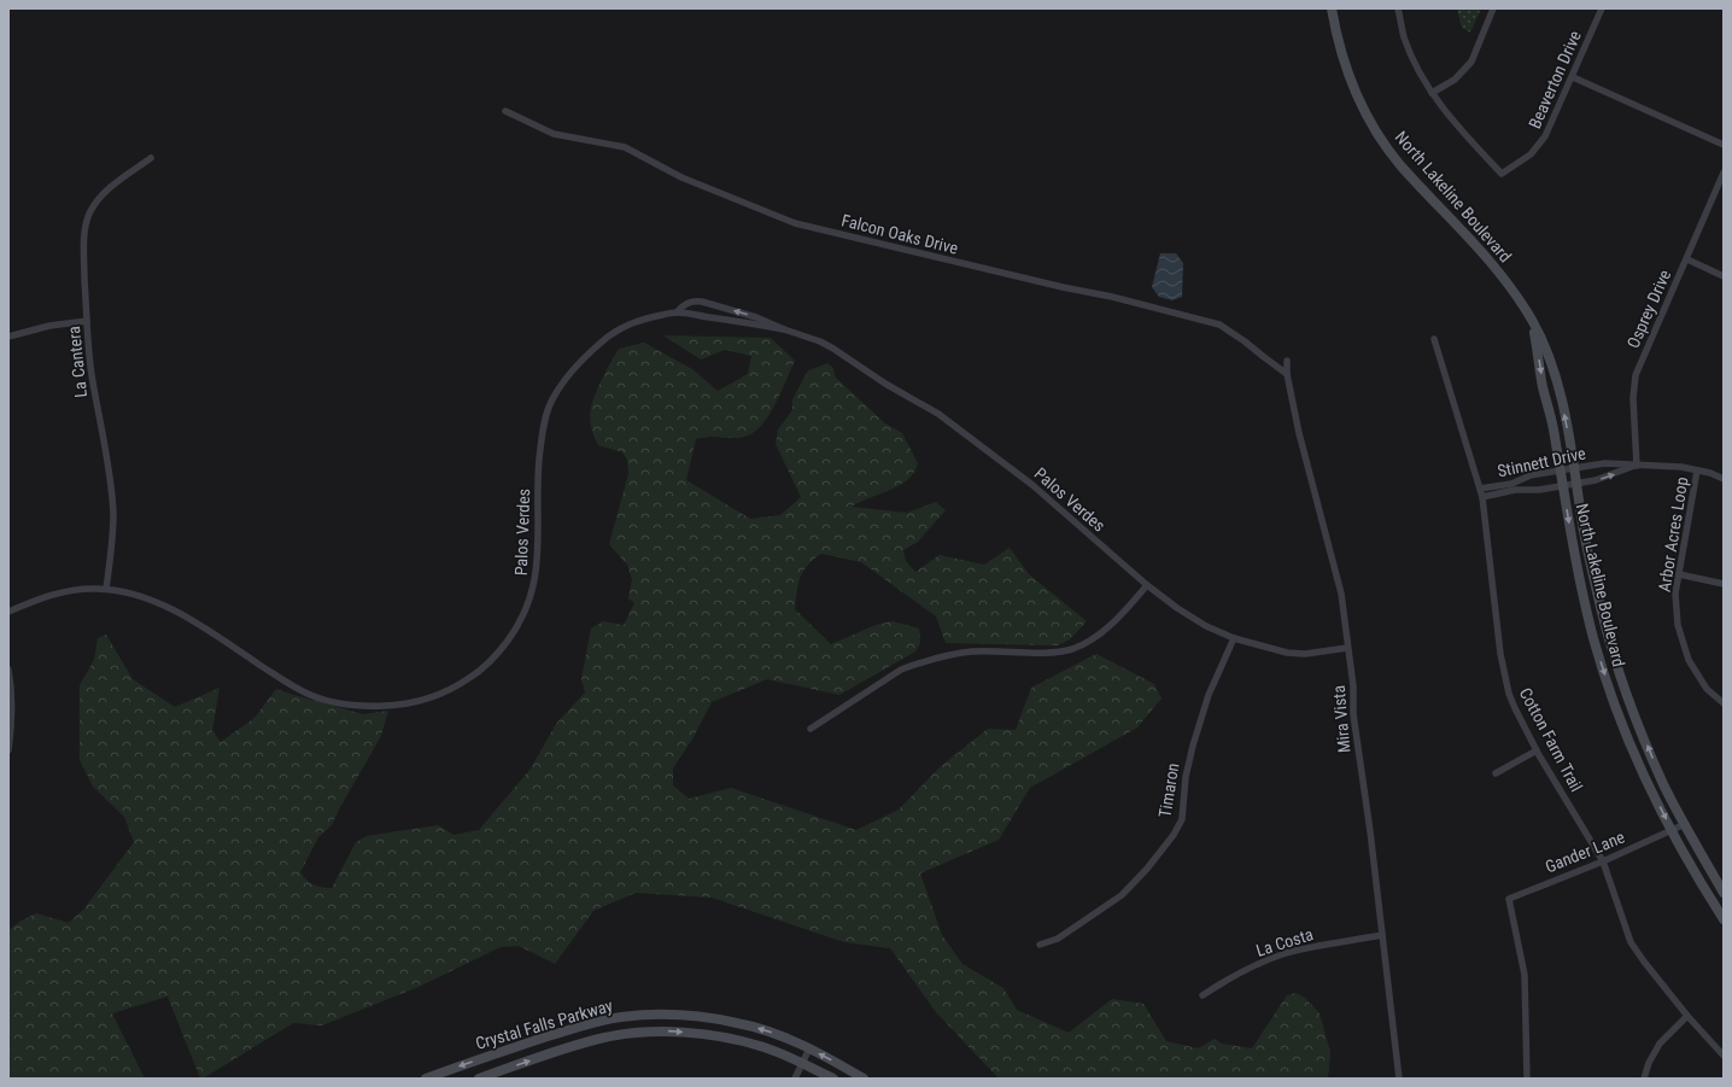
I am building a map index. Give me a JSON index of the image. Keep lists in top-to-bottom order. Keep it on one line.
{"streets":{"street":["Beaverton Drive","North Lakeline Boulevard","Falcon Oaks Drive","Osprey Drive","La Cantera","Stinnett Drive","Palos Verdes","Arbor Acres Loop","Mira Vista","Cotton Farm Trail","Timaron","Gander Lane","La Costa","Crystal Falls Parkway"]},"crossings":[["North Lakeline Boulevard","Stinnett Drive"],["North Lakeline Boulevard","Gander Lane"],["Falcon Oaks Drive","Mira Vista"],["Osprey Drive","Stinnett Drive"],["La Cantera","Palos Verdes"],["Stinnett Drive","Arbor Acres Loop"],["Stinnett Drive","Cotton Farm Trail"],["Palos Verdes","Mira Vista"],["Palos Verdes","Timaron"],["Mira Vista","La Costa"],["Cotton Farm Trail","Gander Lane"]]}
